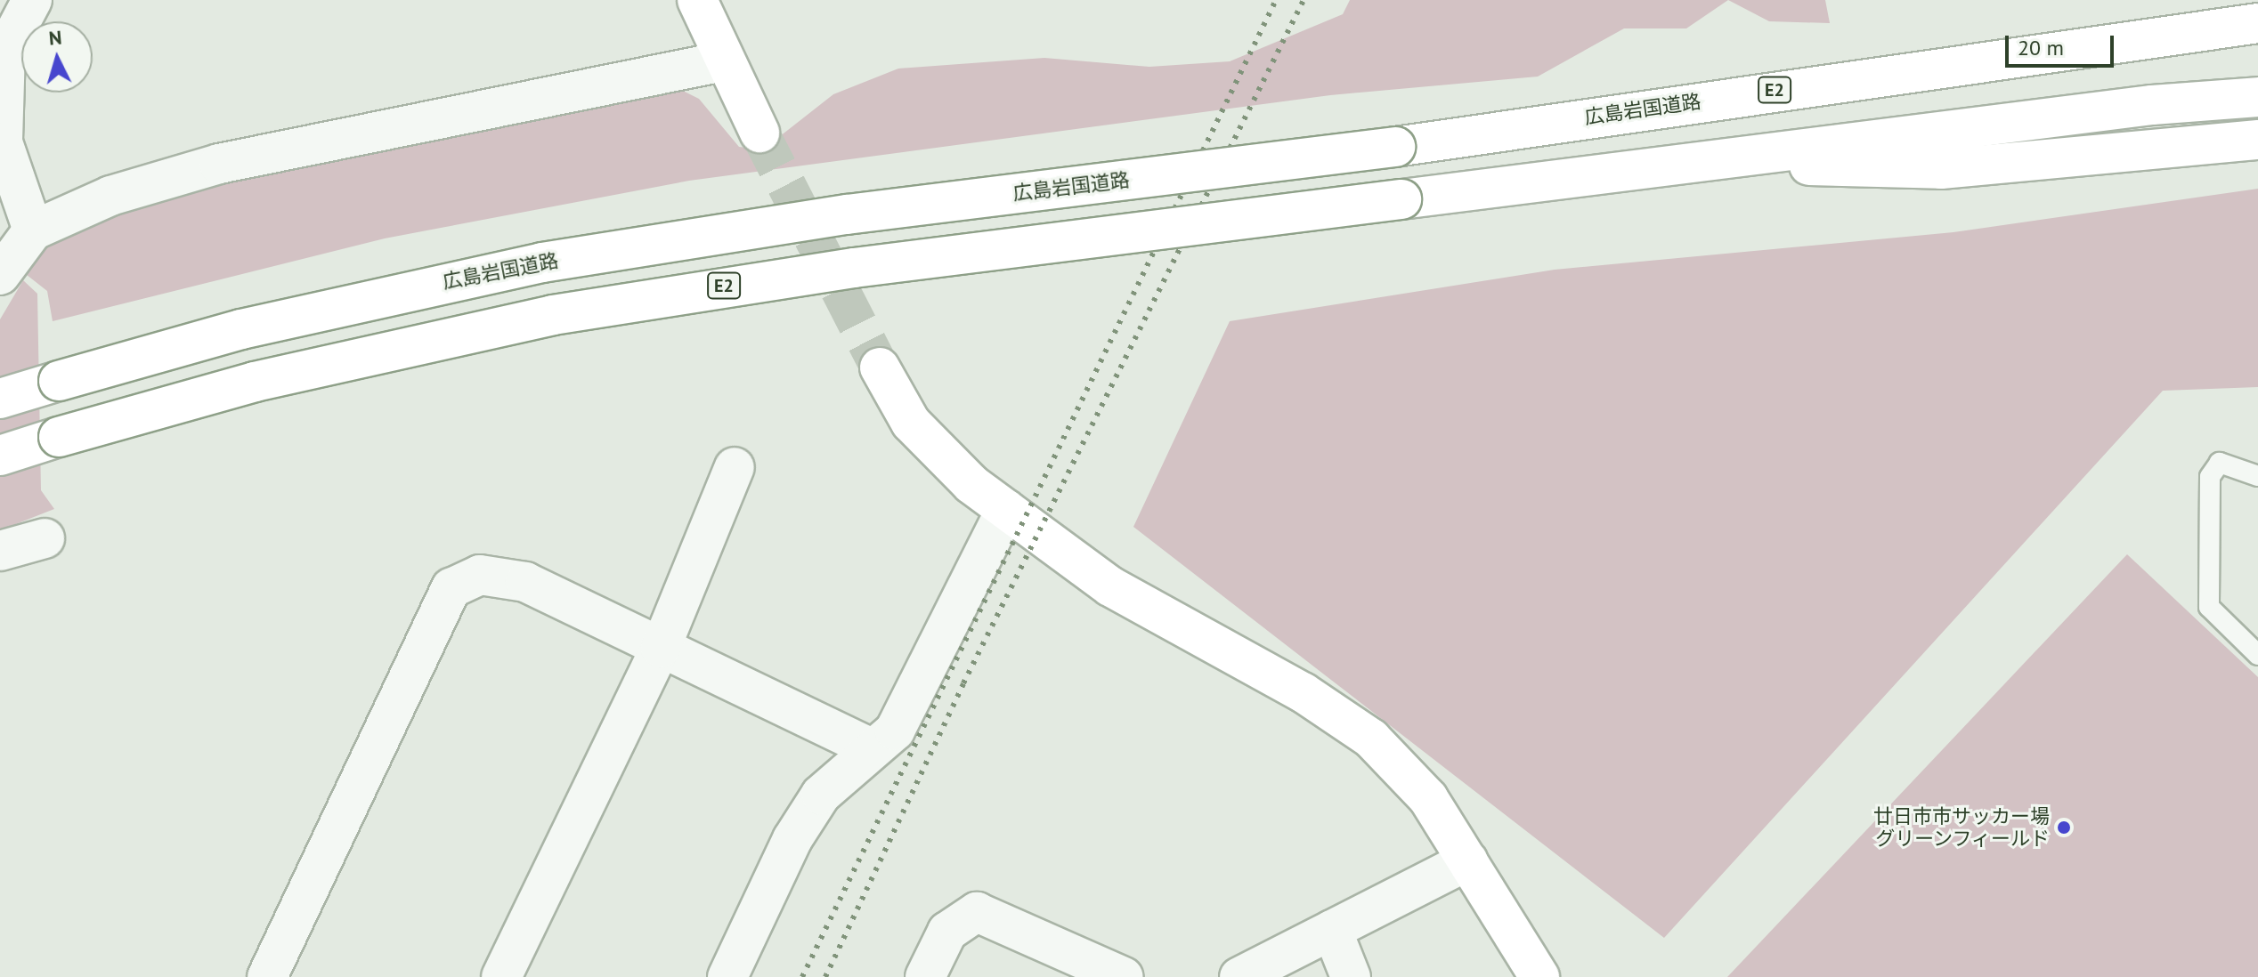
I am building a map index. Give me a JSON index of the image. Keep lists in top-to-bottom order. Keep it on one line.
{"streets":{"main road":["E2","広島岩国道路"]},"places":["廿日市市サッカー場 グリーンフィールド"],"scale_bar":"20 m","north":"top"}
